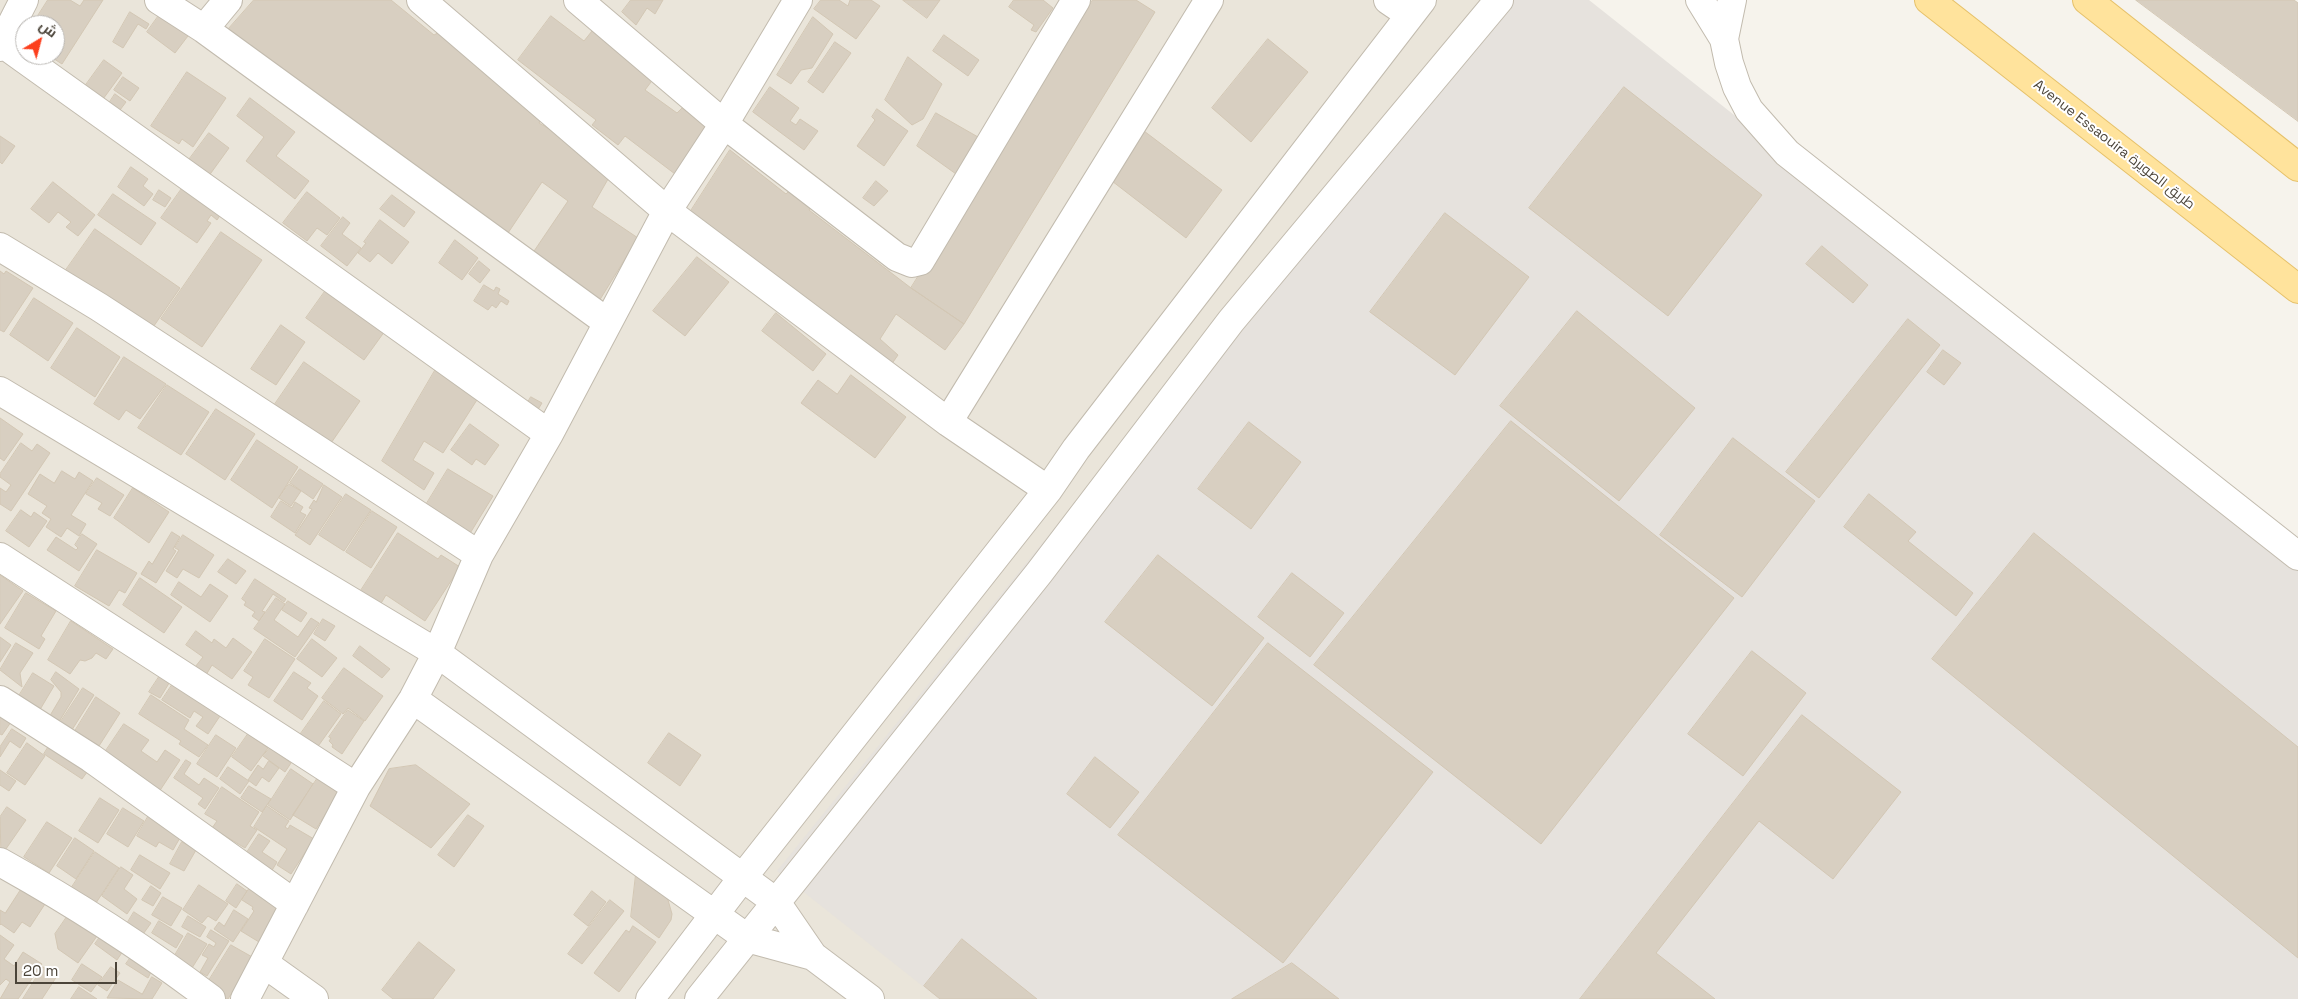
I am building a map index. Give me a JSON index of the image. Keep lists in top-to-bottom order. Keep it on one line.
{"streets":{"main road":["Avenue Essaouira طريق الصويرة"]},"scale_bar":"20 m","north":"top right"}
